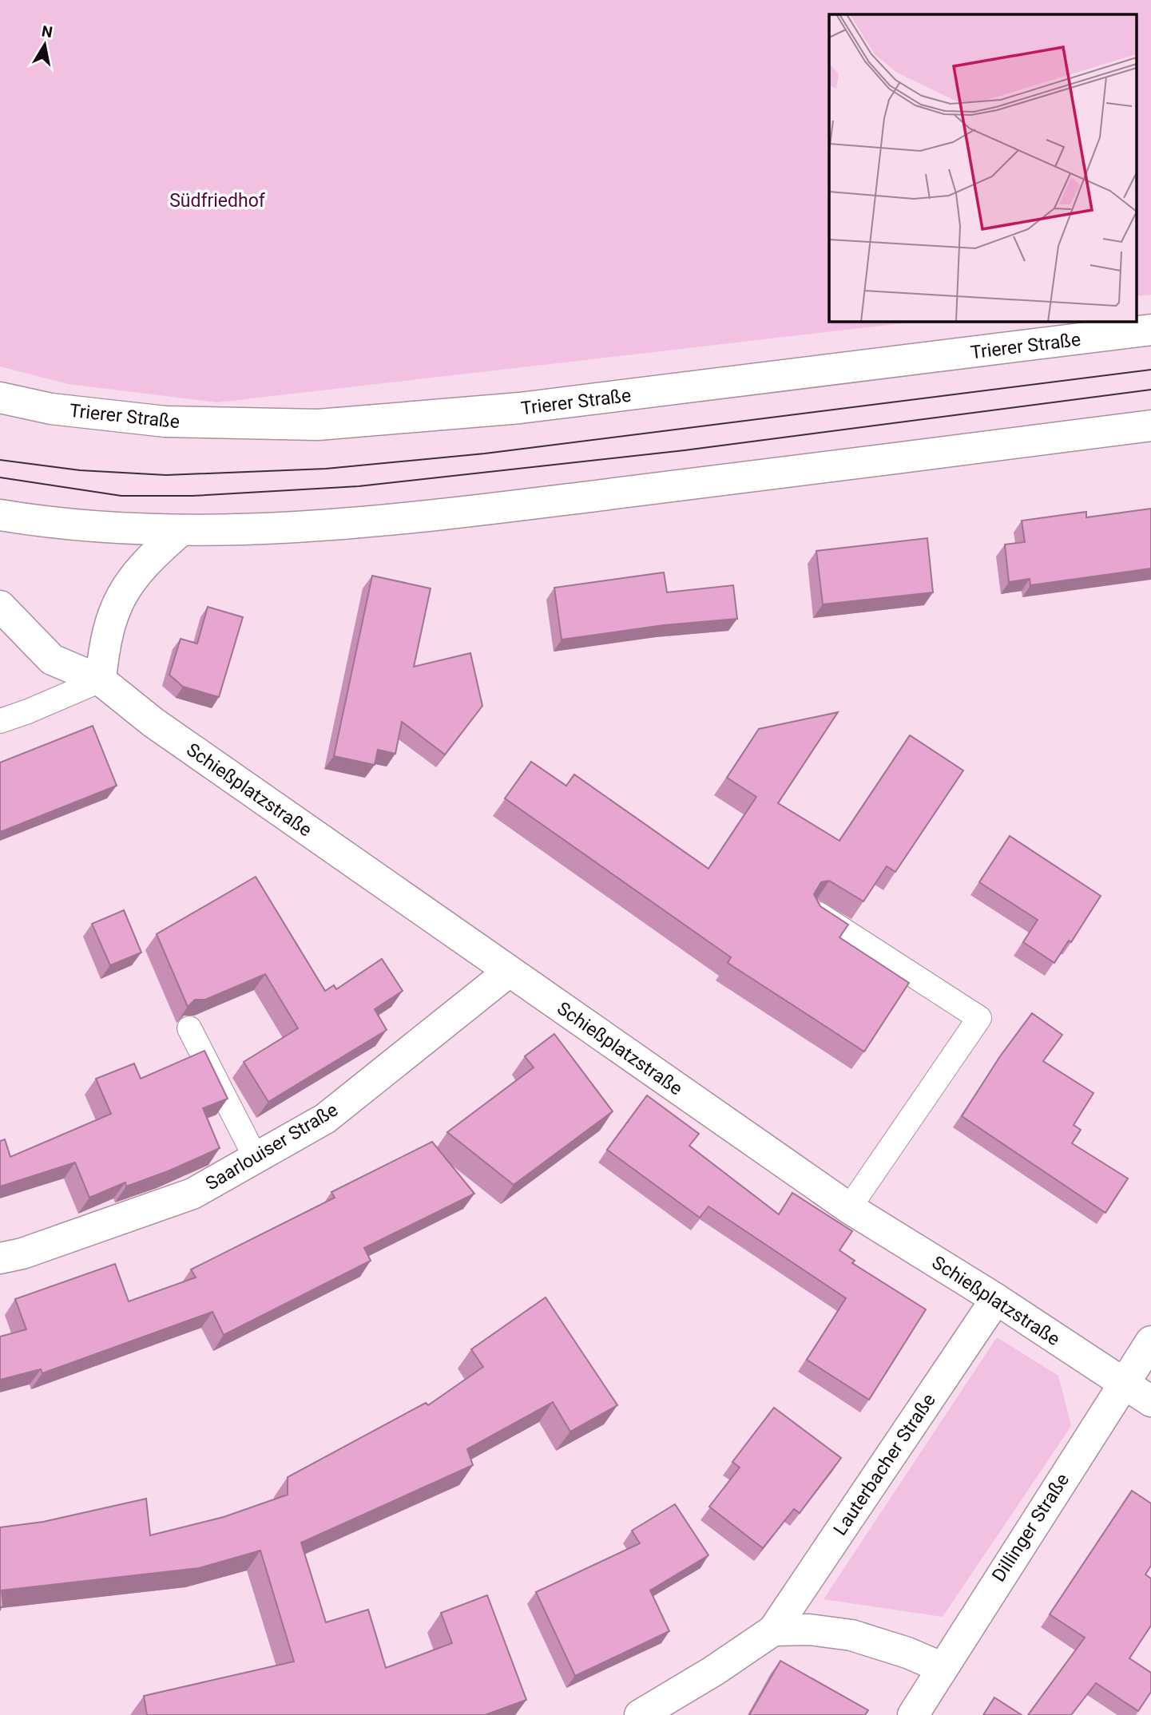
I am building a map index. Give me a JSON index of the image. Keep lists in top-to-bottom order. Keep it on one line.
{"streets":{"street":["Trierer Straße","Schießplatzstraße","Saarlouiser Straße","Lauterbacher Straße","Dillinger Straße"]},"crossings":[["Schießplatzstraße","Saarlouiser Straße"],["Schießplatzstraße","Lauterbacher Straße"],["Schießplatzstraße","Dillinger Straße"]],"parks":["Südfriedhof"],"north":"top"}
